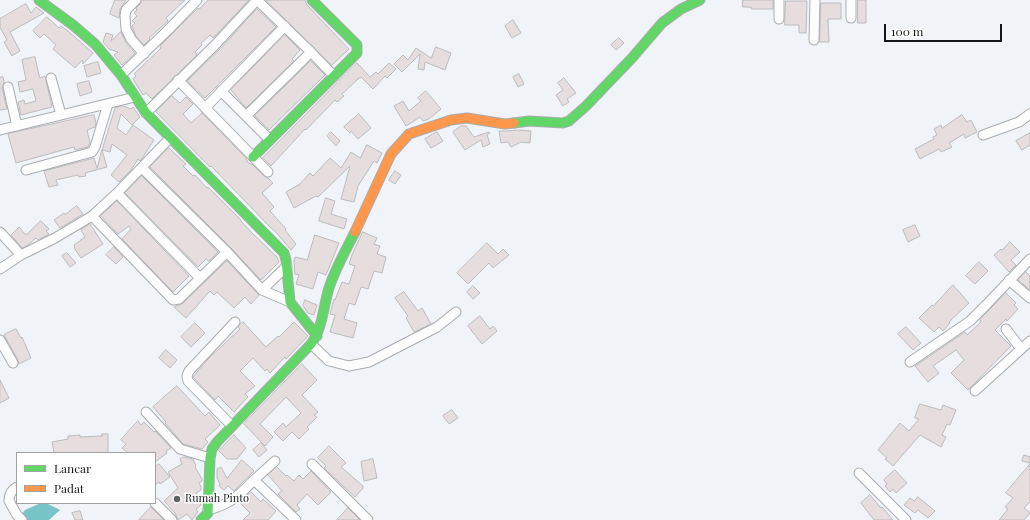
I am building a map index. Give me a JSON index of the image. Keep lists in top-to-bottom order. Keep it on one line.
{"places":["Rumah Pinto"],"legend":["Lancar","Padat"],"scale_bar":"100 m"}
